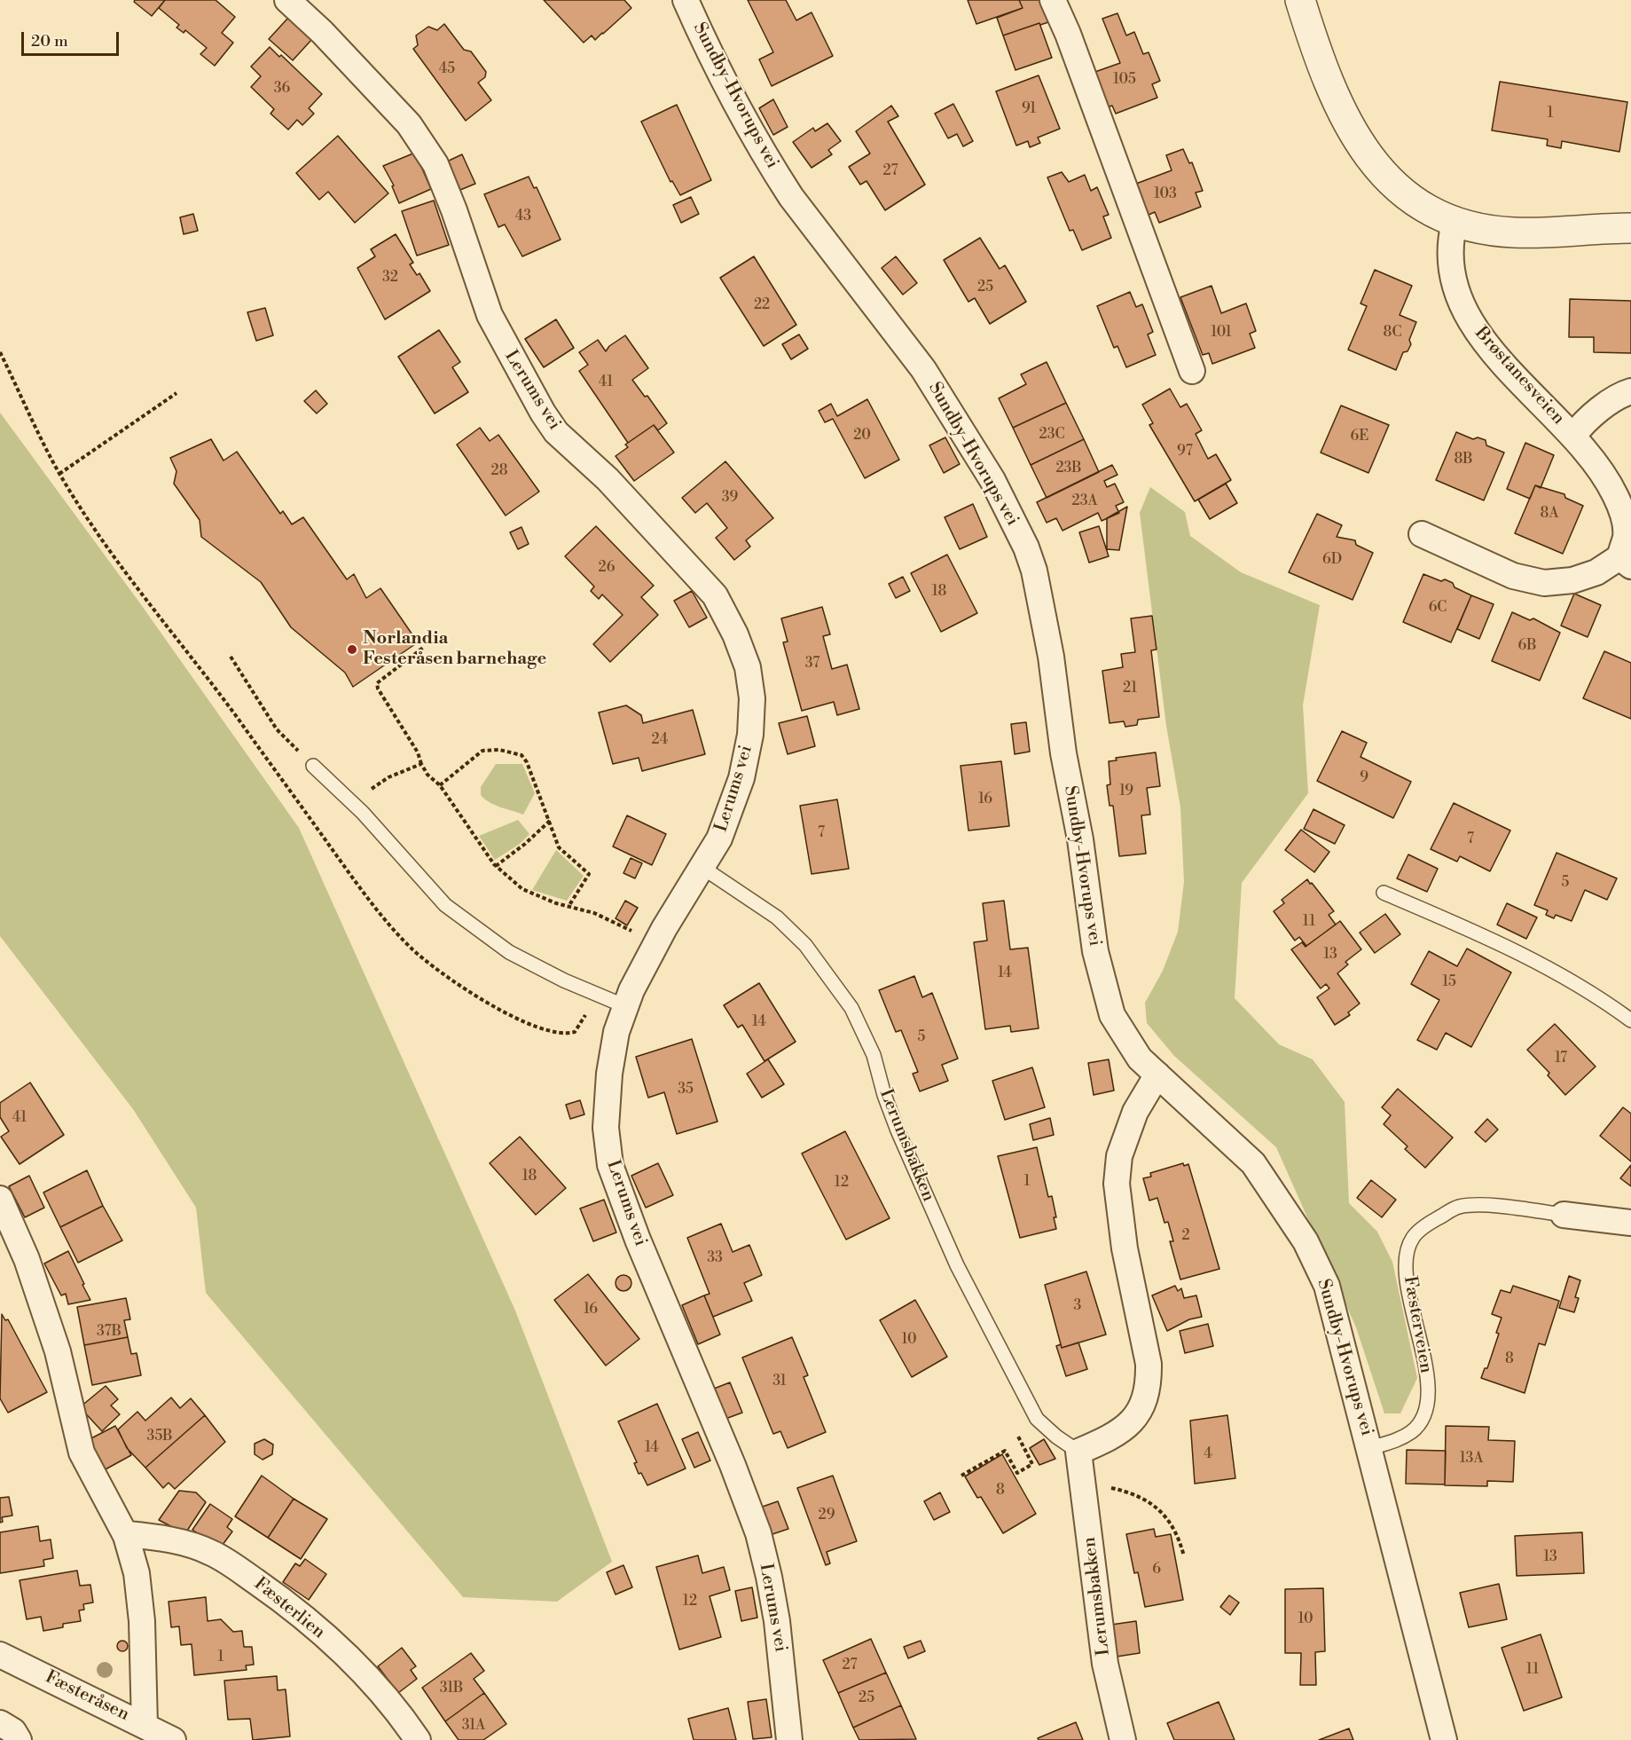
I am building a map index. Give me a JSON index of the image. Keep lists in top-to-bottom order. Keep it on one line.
{"streets":{"street":["Sundby-Hvorups vei","Brøstanesveien","Lerums vei","Lerumsbakken","Fæsterveien","Fæsterlien","Fæsteråsen"]},"crossings":[["Sundby-Hvorups vei","Fæsterveien"],["Lerums vei","Lerumsbakken"]],"places":["Norlandia Festeråsen barnehage"],"house_numbers":["45","105","36","91","1","27","103","43","32","25","22","101","8C","41","23C","20","6E","97","8B","23B","28","39","23A","8A","6D","26","18","6C","6B","37","21","24","9","19","16","7","7","5","11","13","14","15","14","5","17","35","41","18","1","12","2","33","3","16","37B","10","8","31","35B","14","4","13A","8","29","13","6","12","10","1","27","11","31B","25","31A"],"scale_bar":"20 m"}
